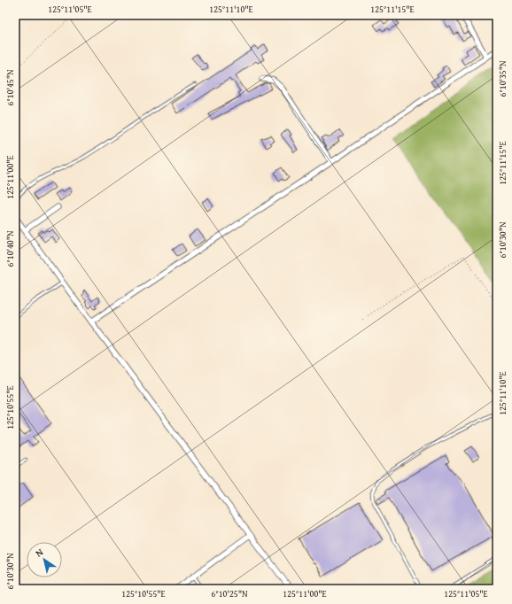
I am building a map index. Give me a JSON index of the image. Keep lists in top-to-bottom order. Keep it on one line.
{"north":"top left","coordinates":["125°11'05\"E","125°11'10\"E","125°11'15\"E","6°10'35\"N","6°10'45\"N","125°11'00\"E","6°10'30\"N","6°10'40\"N","125°10'55\"E","6°10'25\"N"]}
